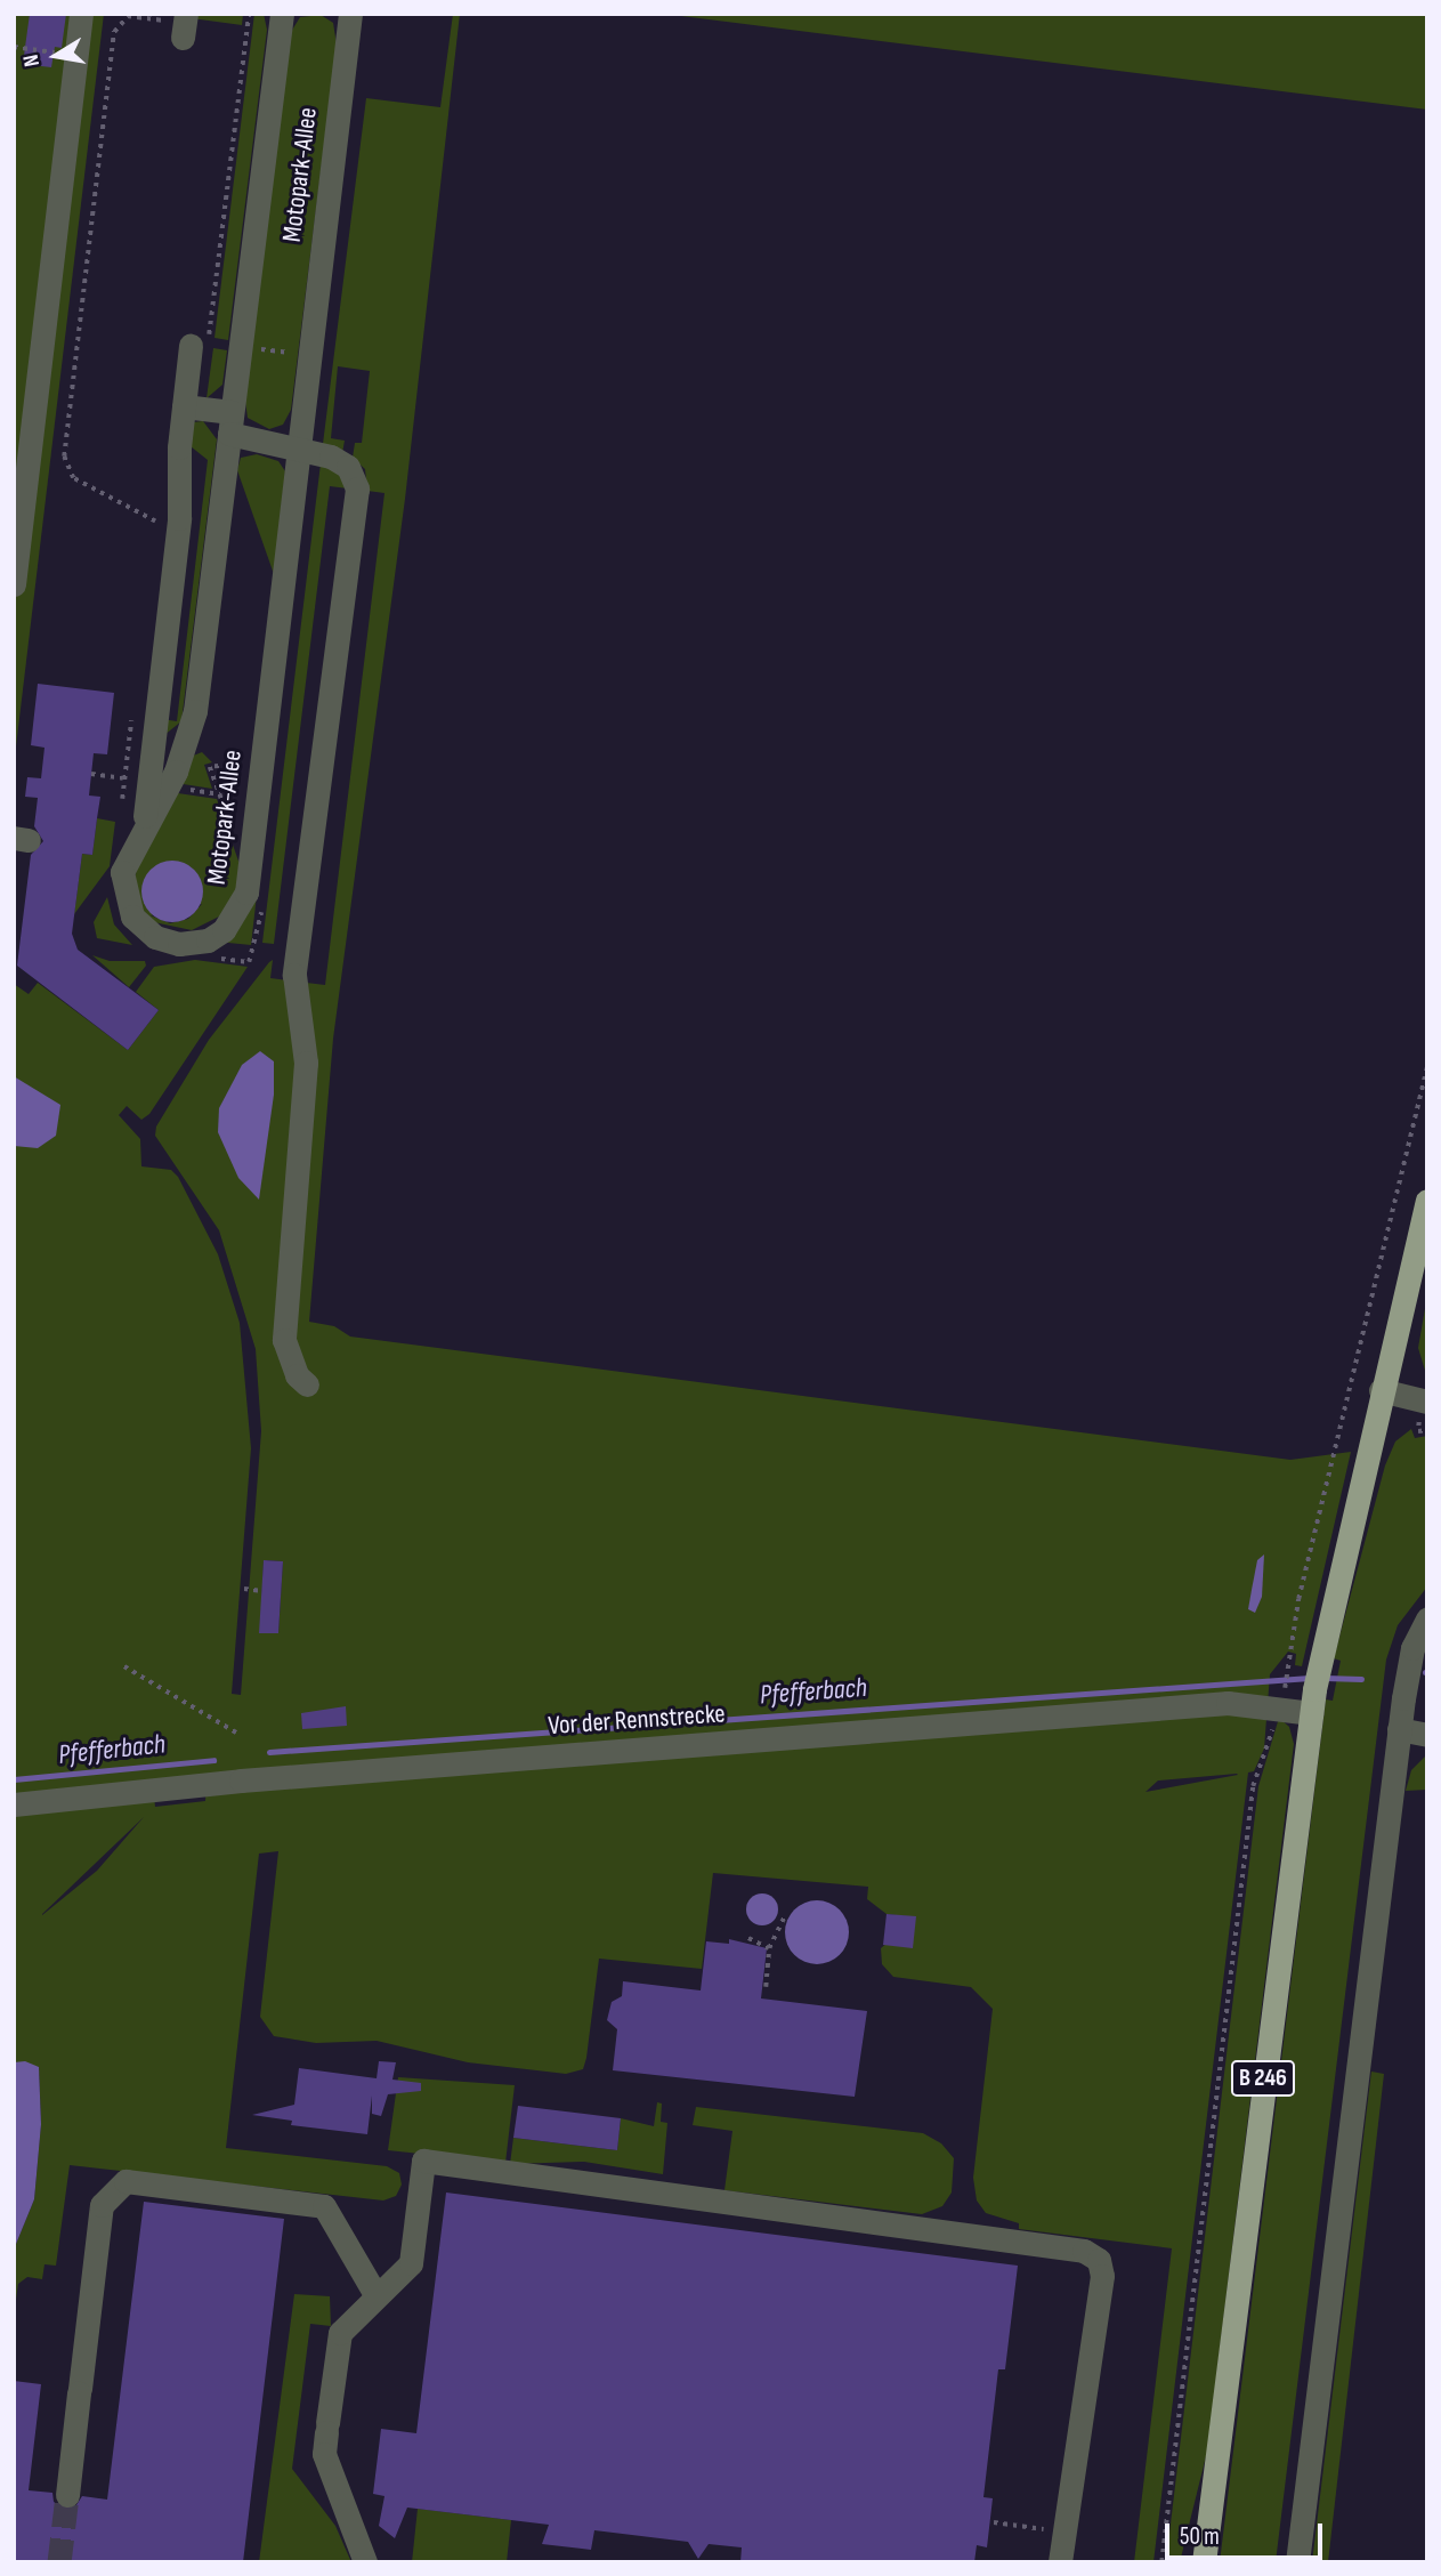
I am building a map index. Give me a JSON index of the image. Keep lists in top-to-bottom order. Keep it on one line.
{"streets":{"main road":["B 246"],"street":["Motopark-Allee","Vor der Rennstrecke"]},"crossings":[["Vor der Rennstrecke","B 246"]],"water":["Pfefferbach"],"scale_bar":"50 m","north":"left"}
